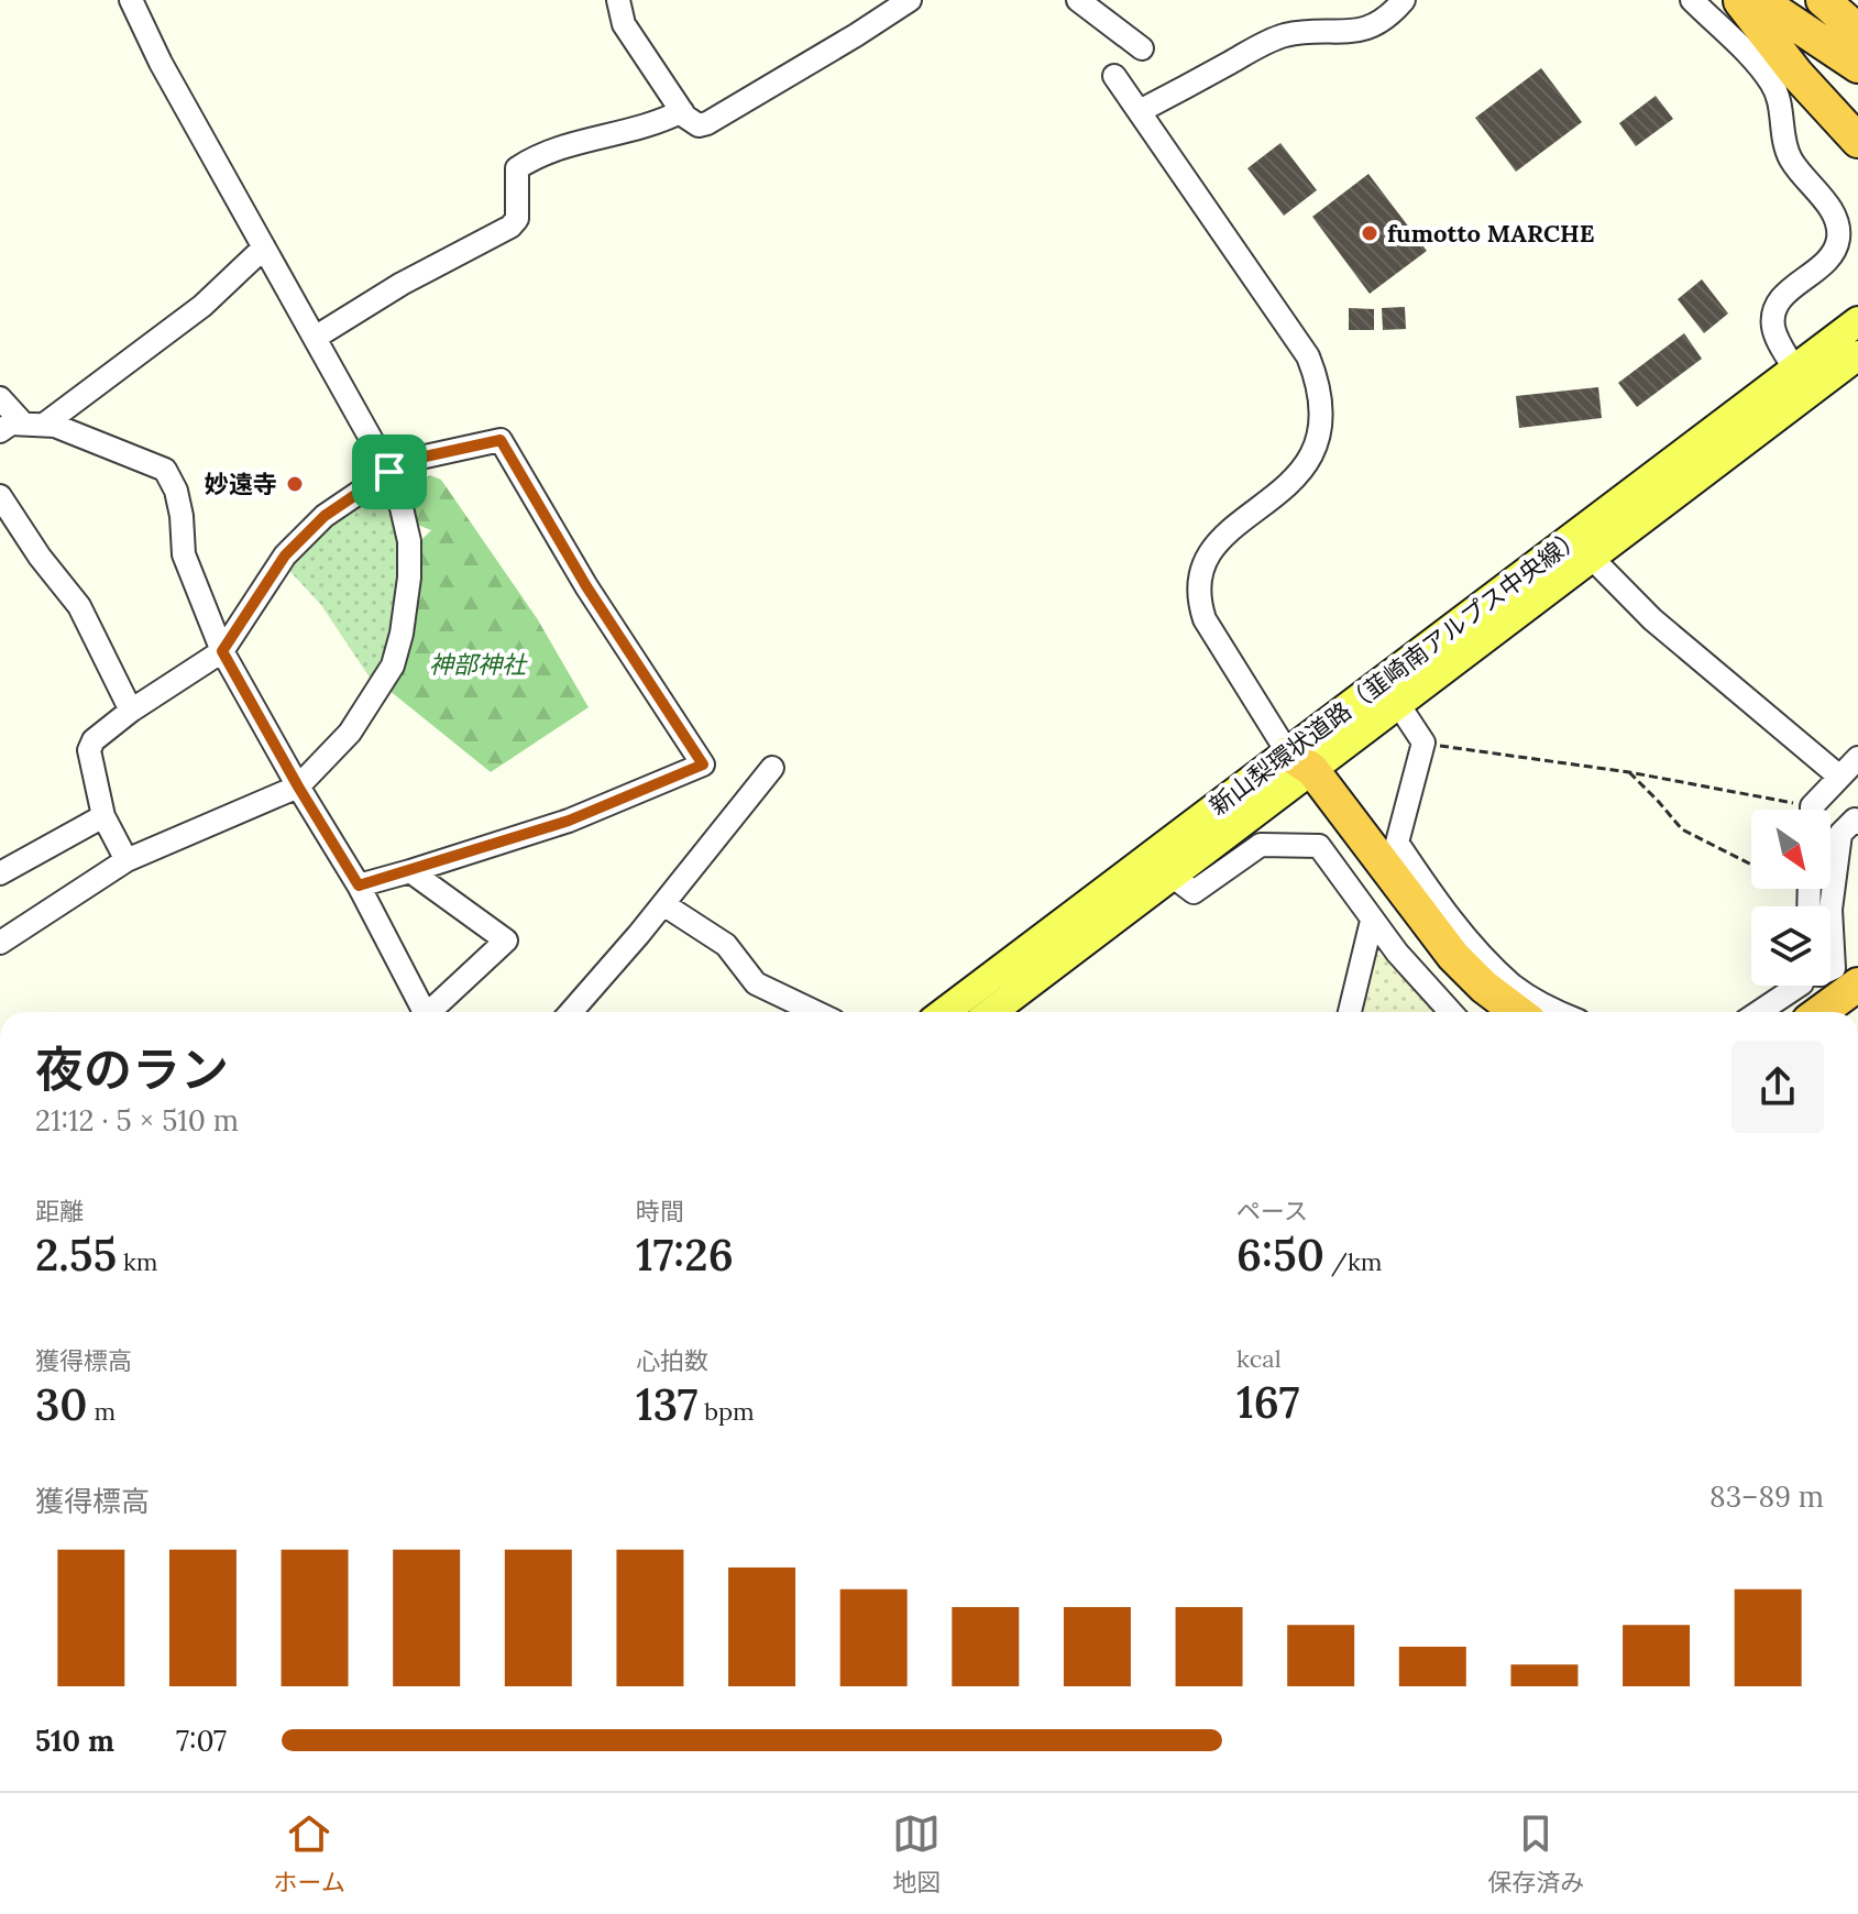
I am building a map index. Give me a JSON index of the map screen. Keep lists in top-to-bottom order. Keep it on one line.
{"streets":{"main road":["新山梨環状道路（韮崎南アルプス中央線）"]},"parks":["神部神社"],"places":["fumotto MARCHE","妙遠寺"],"north":"bottom right","page":{"heading":["夜のラン","21:12 · 5 × 510 m"],"stats":[["距離","2.55 km"],["時間","17:26"],["ペース","6:50 /km"],["獲得標高","30 m"],["心拍数","137 bpm"],["kcal","167"]],"chart":["獲得標高","83–89 m"],"list":[{"name":"510 m","note":"7:07"}],"tabs":["ホーム","地図","保存済み"]}}
